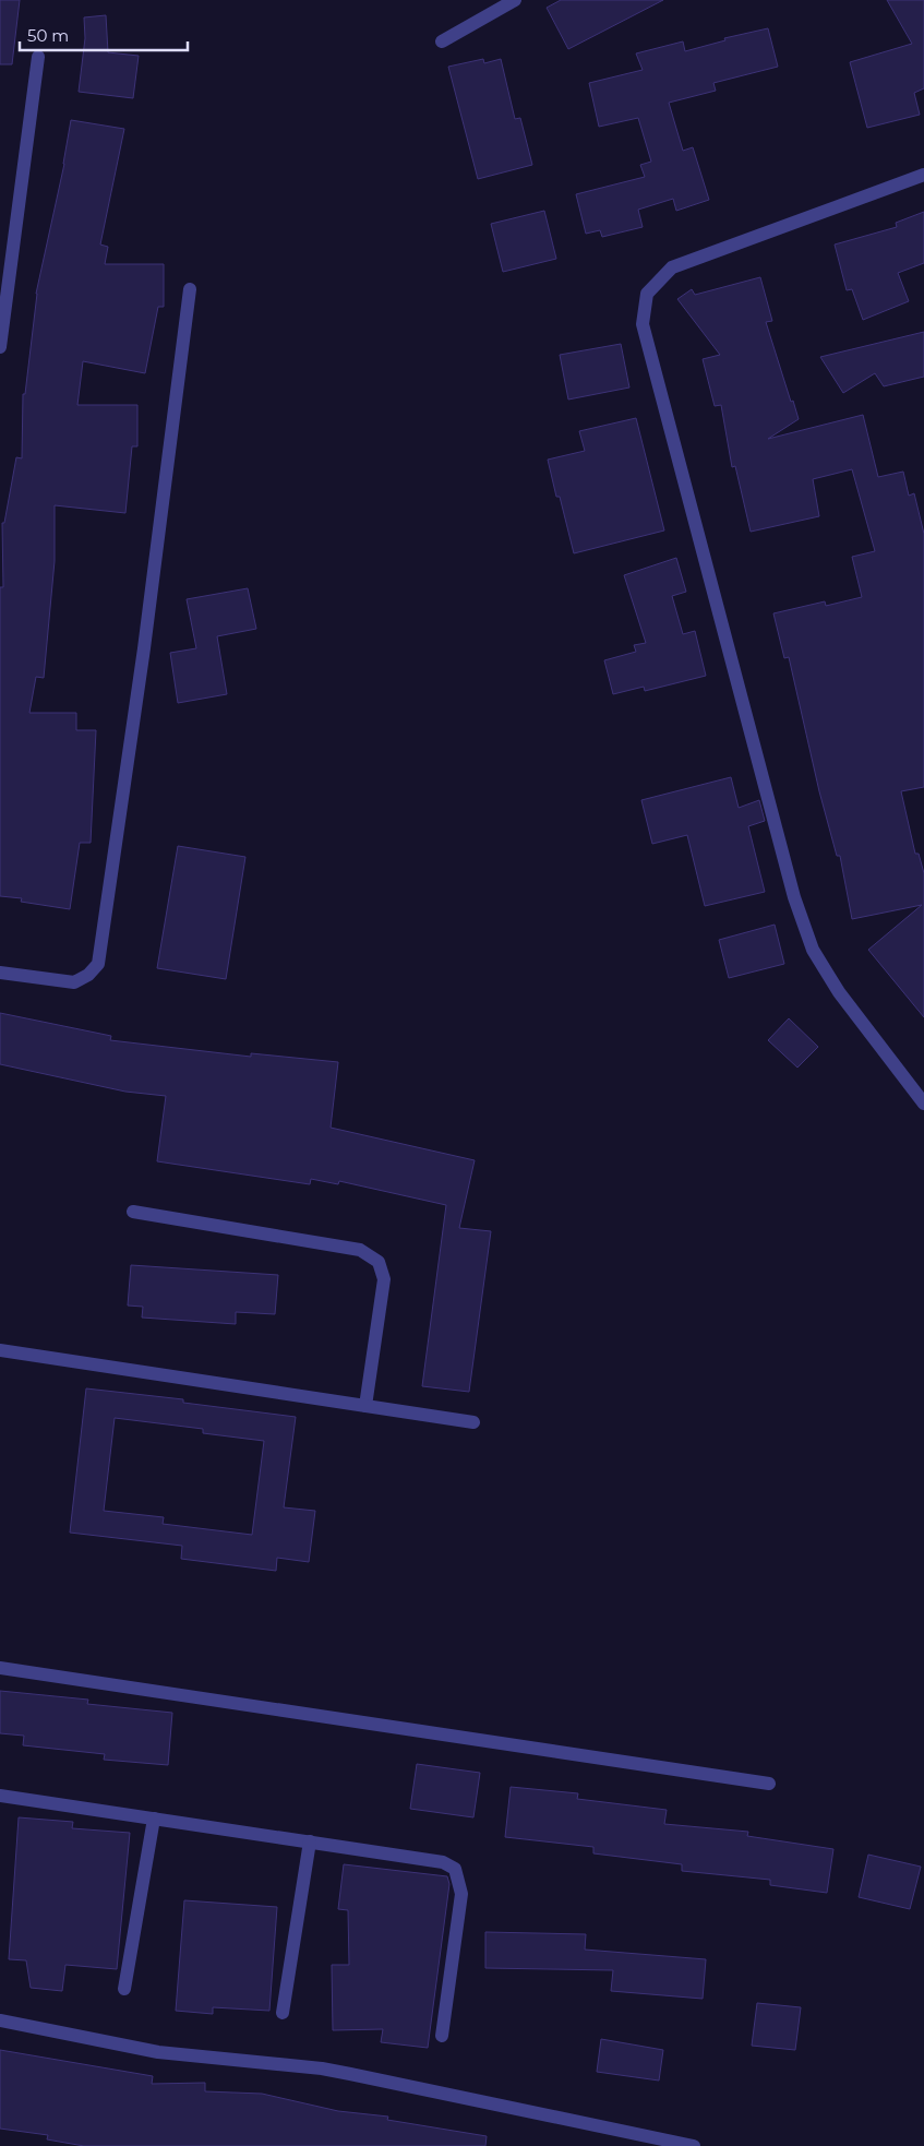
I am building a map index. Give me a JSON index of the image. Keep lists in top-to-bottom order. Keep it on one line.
{"scale_bar":"50 m"}
